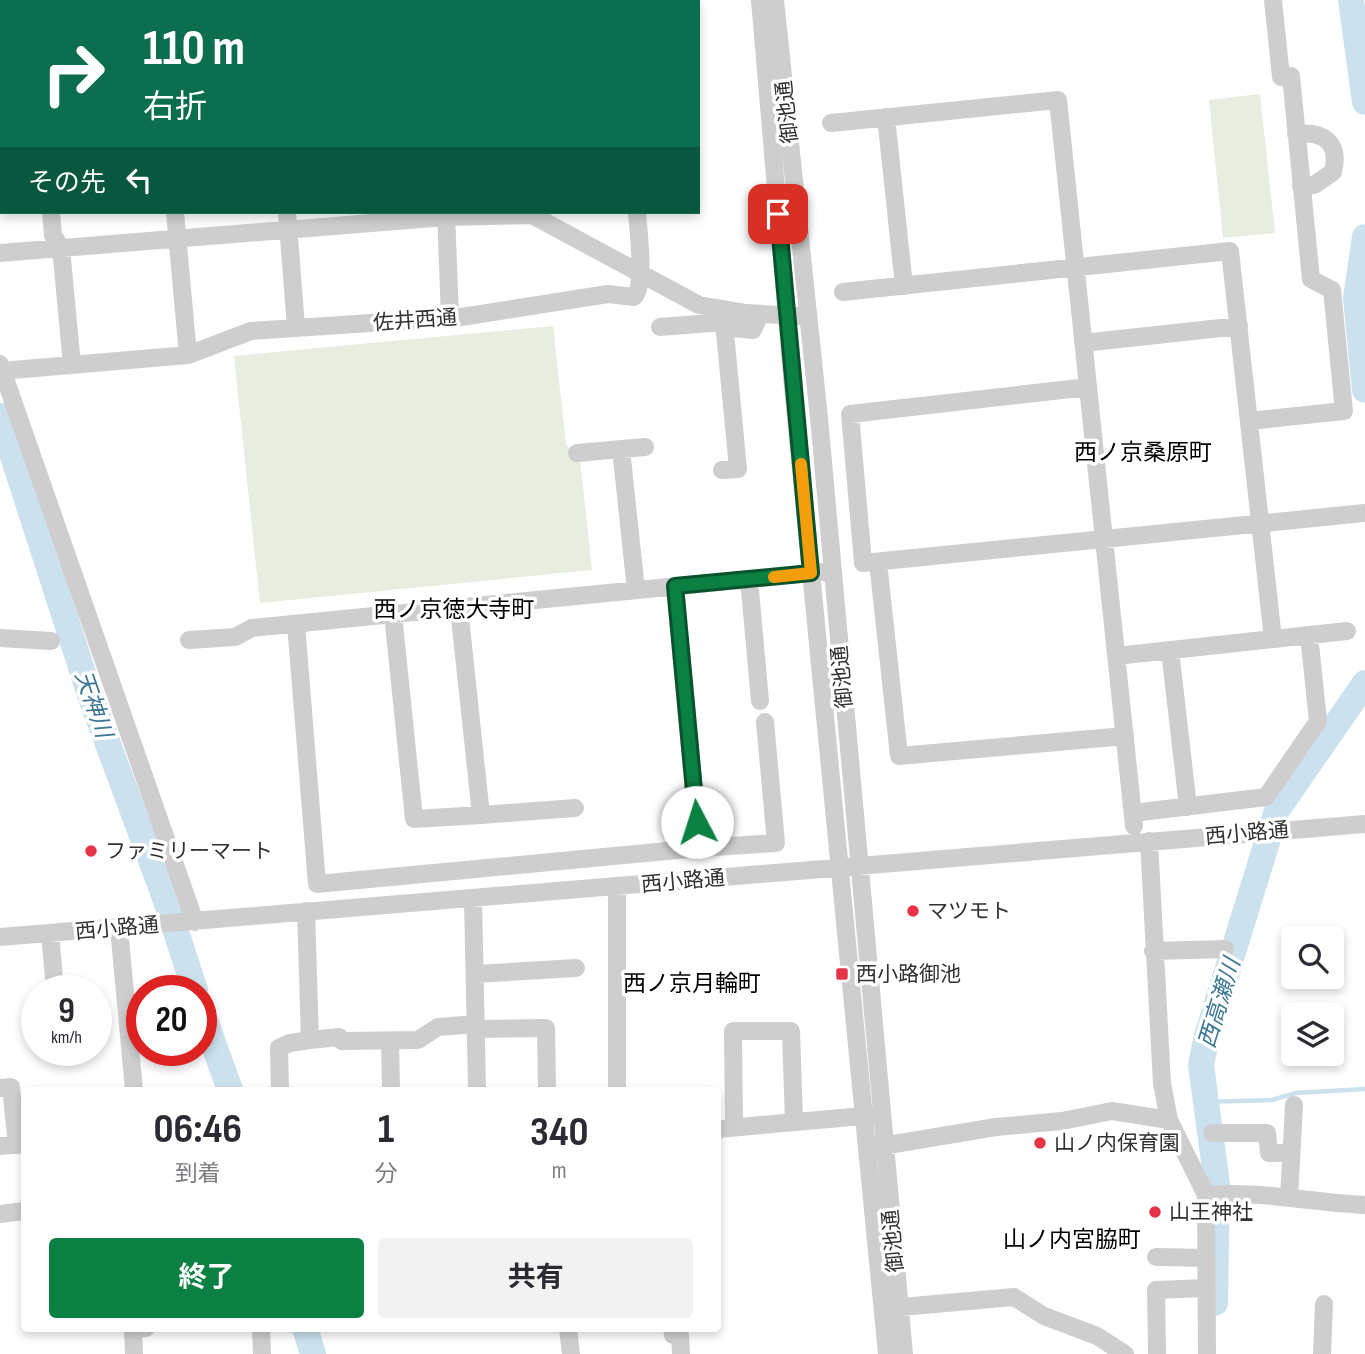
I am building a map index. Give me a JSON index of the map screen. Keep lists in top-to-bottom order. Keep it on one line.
{"streets":{"street":["御池通","佐井西通","西小路通"]},"crossings":[["御池通","西小路通"]],"districts":["西ノ京桑原町","西ノ京徳大寺町","西ノ京月輪町","山ノ内宮脇町"],"water":["天神川","西高瀬川"],"places":{"other":["ファミリーマート","マツモト","山ノ内保育園","山王神社"],"transit":["西小路御池"]},"page":{"turn":["110 m","右折"],"then":"その先","speed":"9 km/h","limit":"20","eta":["06:46","到着","1","分","340","m"],"buttons":["終了","共有"]}}
